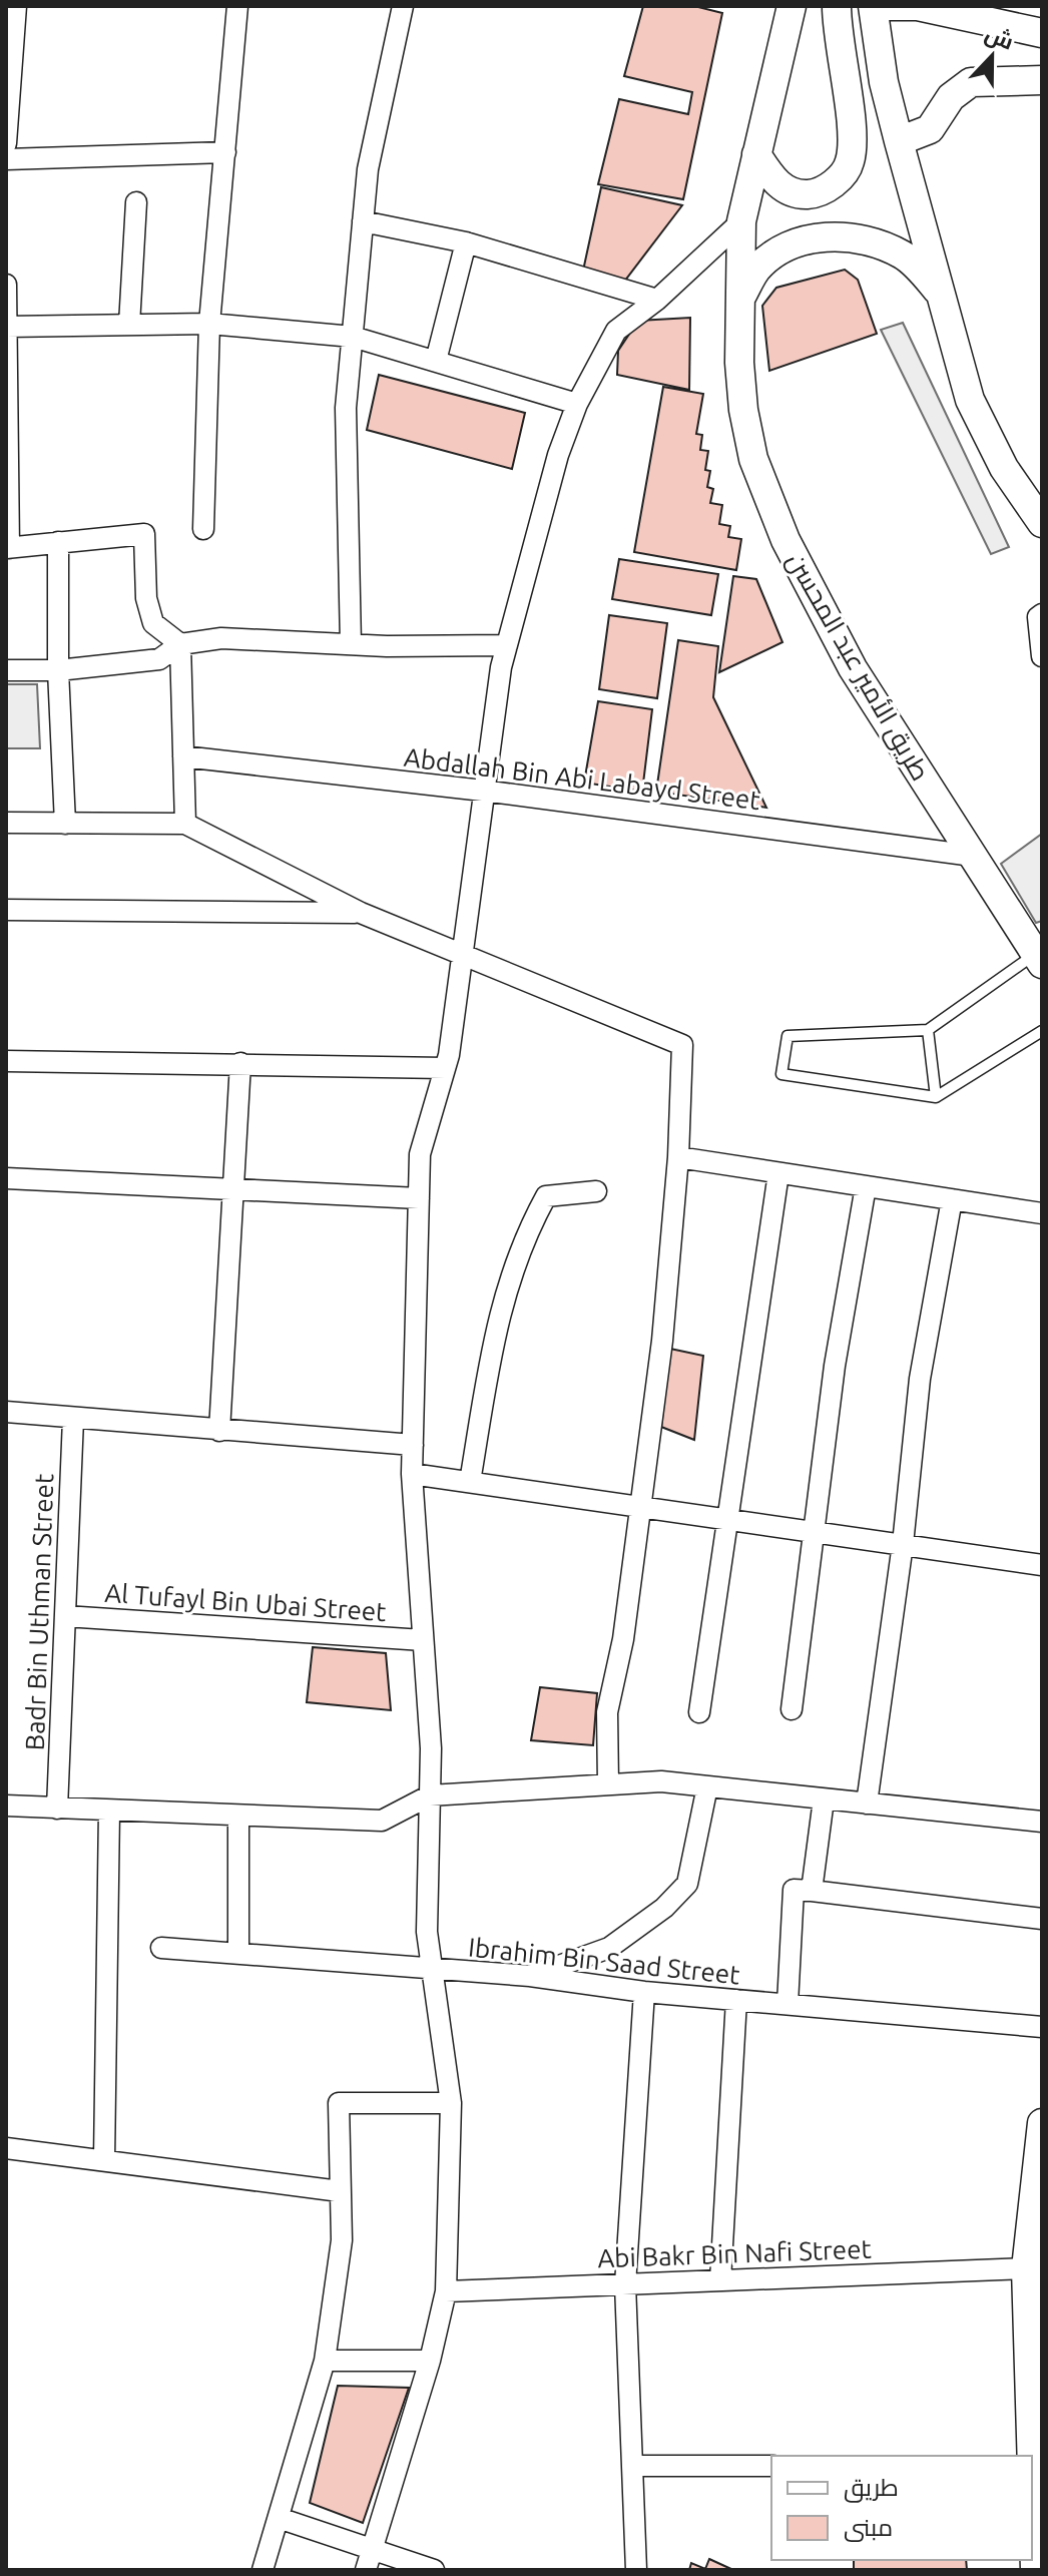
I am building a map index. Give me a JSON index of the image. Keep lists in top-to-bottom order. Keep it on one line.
{"streets":{"main road":["طريق الأمير عبد المحسن"],"street":["Abdallah Bin Abi Labayd Street","Al Tufayl Bin Ubai Street","Badr Bin Uthman Street","Ibrahim Bin Saad Street","Abi Bakr Bin Nafi Street"]},"crossings":[["طريق الأمير عبد المحسن","Abdallah Bin Abi Labayd Street"],["Al Tufayl Bin Ubai Street","Badr Bin Uthman Street"]],"legend":["طريق","مبنى"],"north":"top"}
